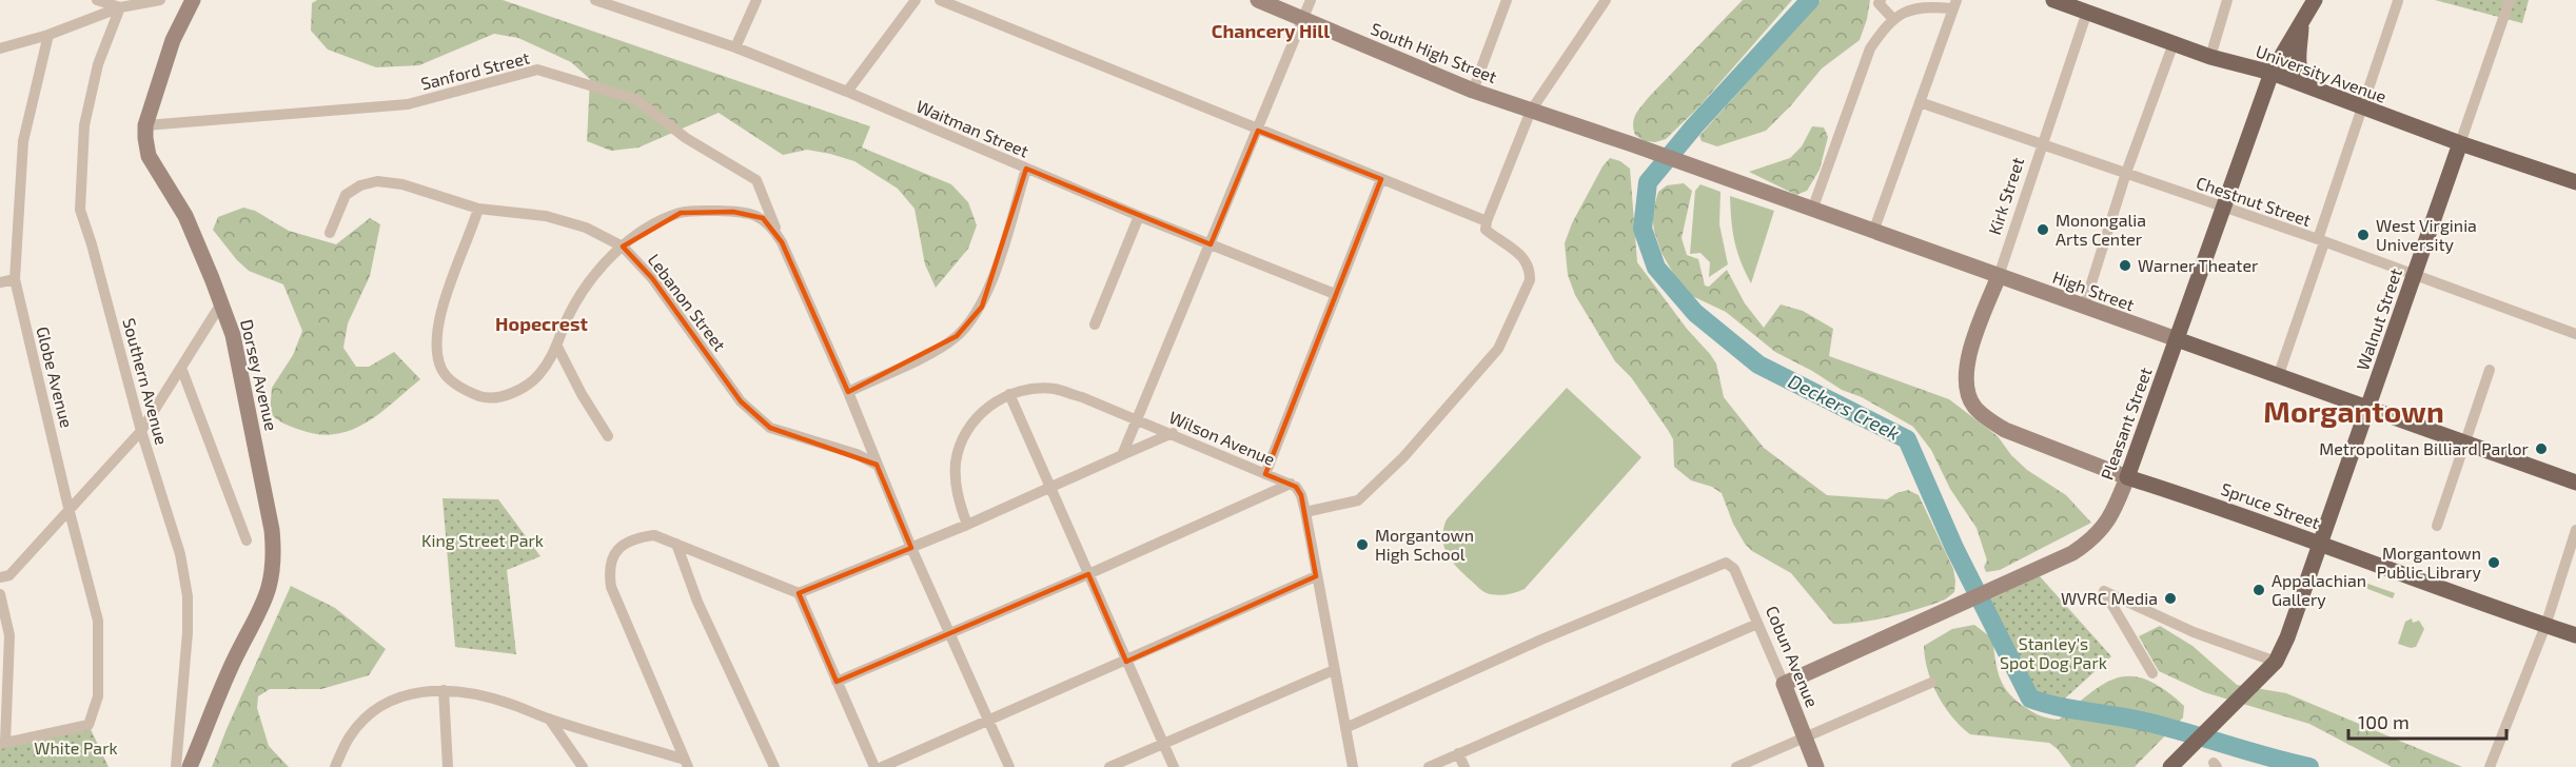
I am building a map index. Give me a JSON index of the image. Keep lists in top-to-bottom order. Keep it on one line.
{"streets":{"main road":["University Avenue","High Street","Walnut Street","Pleasant Street","Spruce Street"],"street":["South High Street","Sanford Street","Waitman Street","Kirk Street","Chestnut Street","Lebanon Street","Dorsey Avenue","Globe Avenue","Southern Avenue","Wilson Avenue","Cobun Avenue"]},"crossings":[["South High Street","High Street"],["Sanford Street","Dorsey Avenue"],["University Avenue","Kirk Street"],["University Avenue","Walnut Street"],["University Avenue","Pleasant Street"],["Kirk Street","Chestnut Street"],["Kirk Street","High Street"],["Kirk Street","Spruce Street"],["Chestnut Street","Walnut Street"],["Chestnut Street","Pleasant Street"],["High Street","Walnut Street"],["High Street","Pleasant Street"],["Walnut Street","Spruce Street"],["Pleasant Street","Spruce Street"],["Pleasant Street","Cobun Avenue"],["Wilson Avenue","Cobun Avenue"]],"districts":["Chancery Hill","Hopecrest","Morgantown"],"water":["Deckers Creek"],"parks":["King Street Park","Stanley's Spot Dog Park","White Park"],"places":["Monongalia Arts Center","West Virginia University","Warner Theater","Metropolitan Billiard Parlor","Morgantown High School","Morgantown Public Library","Appalachian Gallery","WVRC Media"],"scale_bar":"100 m"}
